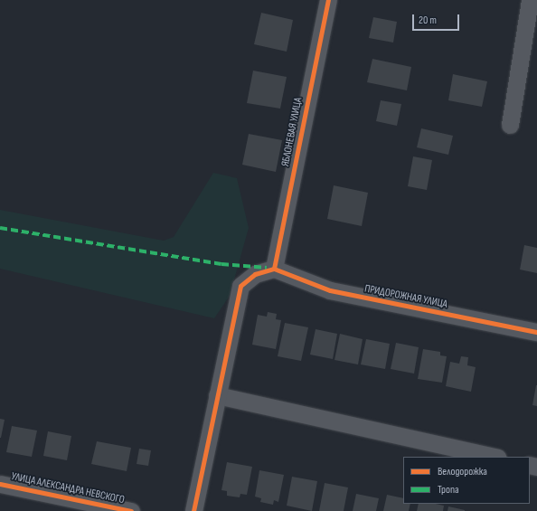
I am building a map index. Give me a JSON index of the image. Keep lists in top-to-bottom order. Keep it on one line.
{"streets":{"street":["ЯБЛОНЕВАЯ УЛИЦА","ПРИДОРОЖНАЯ УЛИЦА","УЛИЦА АЛЕКСАНДРА НЕВСКОГО"]},"crossings":[["ЯБЛОНЕВАЯ УЛИЦА","ПРИДОРОЖНАЯ УЛИЦА"]],"legend":["Велодорожка","Тропа"],"scale_bar":"20 m"}
